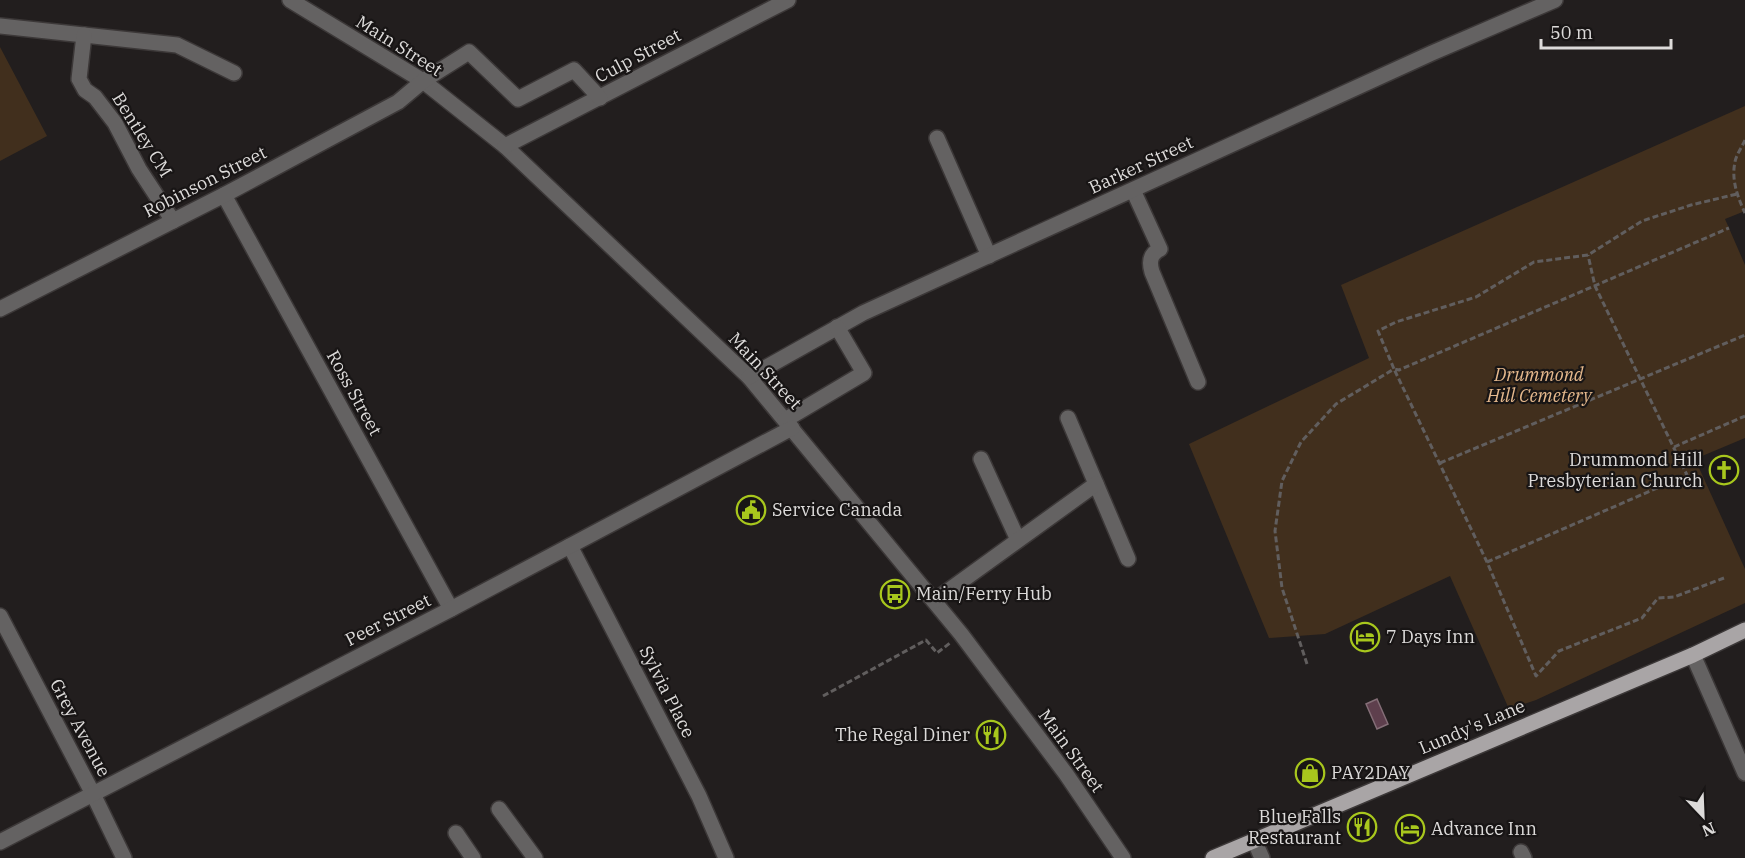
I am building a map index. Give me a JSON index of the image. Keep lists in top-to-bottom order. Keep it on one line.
{"streets":{"main road":["Lundy's Lane"],"street":["Main Street","Culp Street","Bentley CM","Barker Street","Robinson Street","Ross Street","Peer Street","Sylvia Place","Grey Avenue"]},"crossings":[["Main Street","Culp Street"],["Main Street","Barker Street"],["Main Street","Robinson Street"],["Main Street","Peer Street"],["Culp Street","Robinson Street"],["Bentley CM","Robinson Street"],["Barker Street","Peer Street"],["Robinson Street","Ross Street"],["Ross Street","Peer Street"],["Peer Street","Sylvia Place"],["Peer Street","Grey Avenue"]],"parks":["Drummond Hill Cemetery"],"places":{"church":["Drummond Hill Presbyterian Church"],"public building":["Service Canada"],"bus stop":["Main/Ferry Hub"],"hotel":["7 Days Inn","Advance Inn"],"restaurant":["The Regal Diner","Blue Falls Restaurant"],"shop":["PAY2DAY"]},"scale_bar":"50 m","north":"bottom right"}
